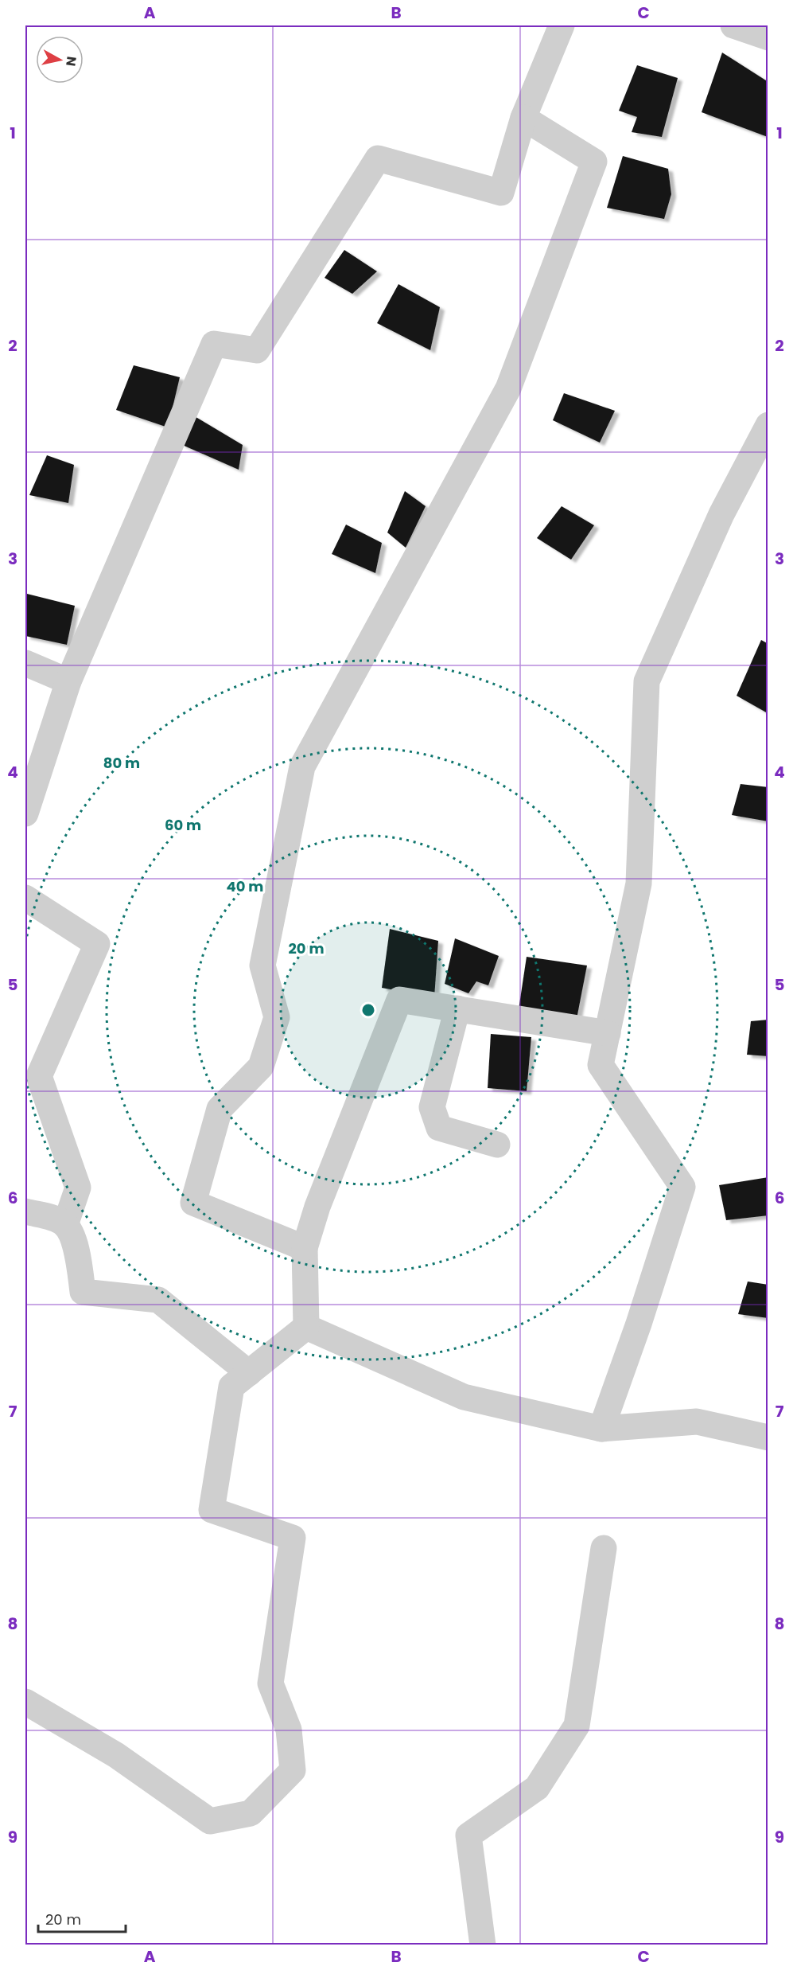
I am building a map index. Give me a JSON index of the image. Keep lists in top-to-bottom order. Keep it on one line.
{"scale_bar":"20 m","north":"right","grid":{"columns":["A","B","C"],"rows":["1","2","3","4","5","6","7","8","9"]},"rings":["80 m","60 m","40 m","20 m"]}
